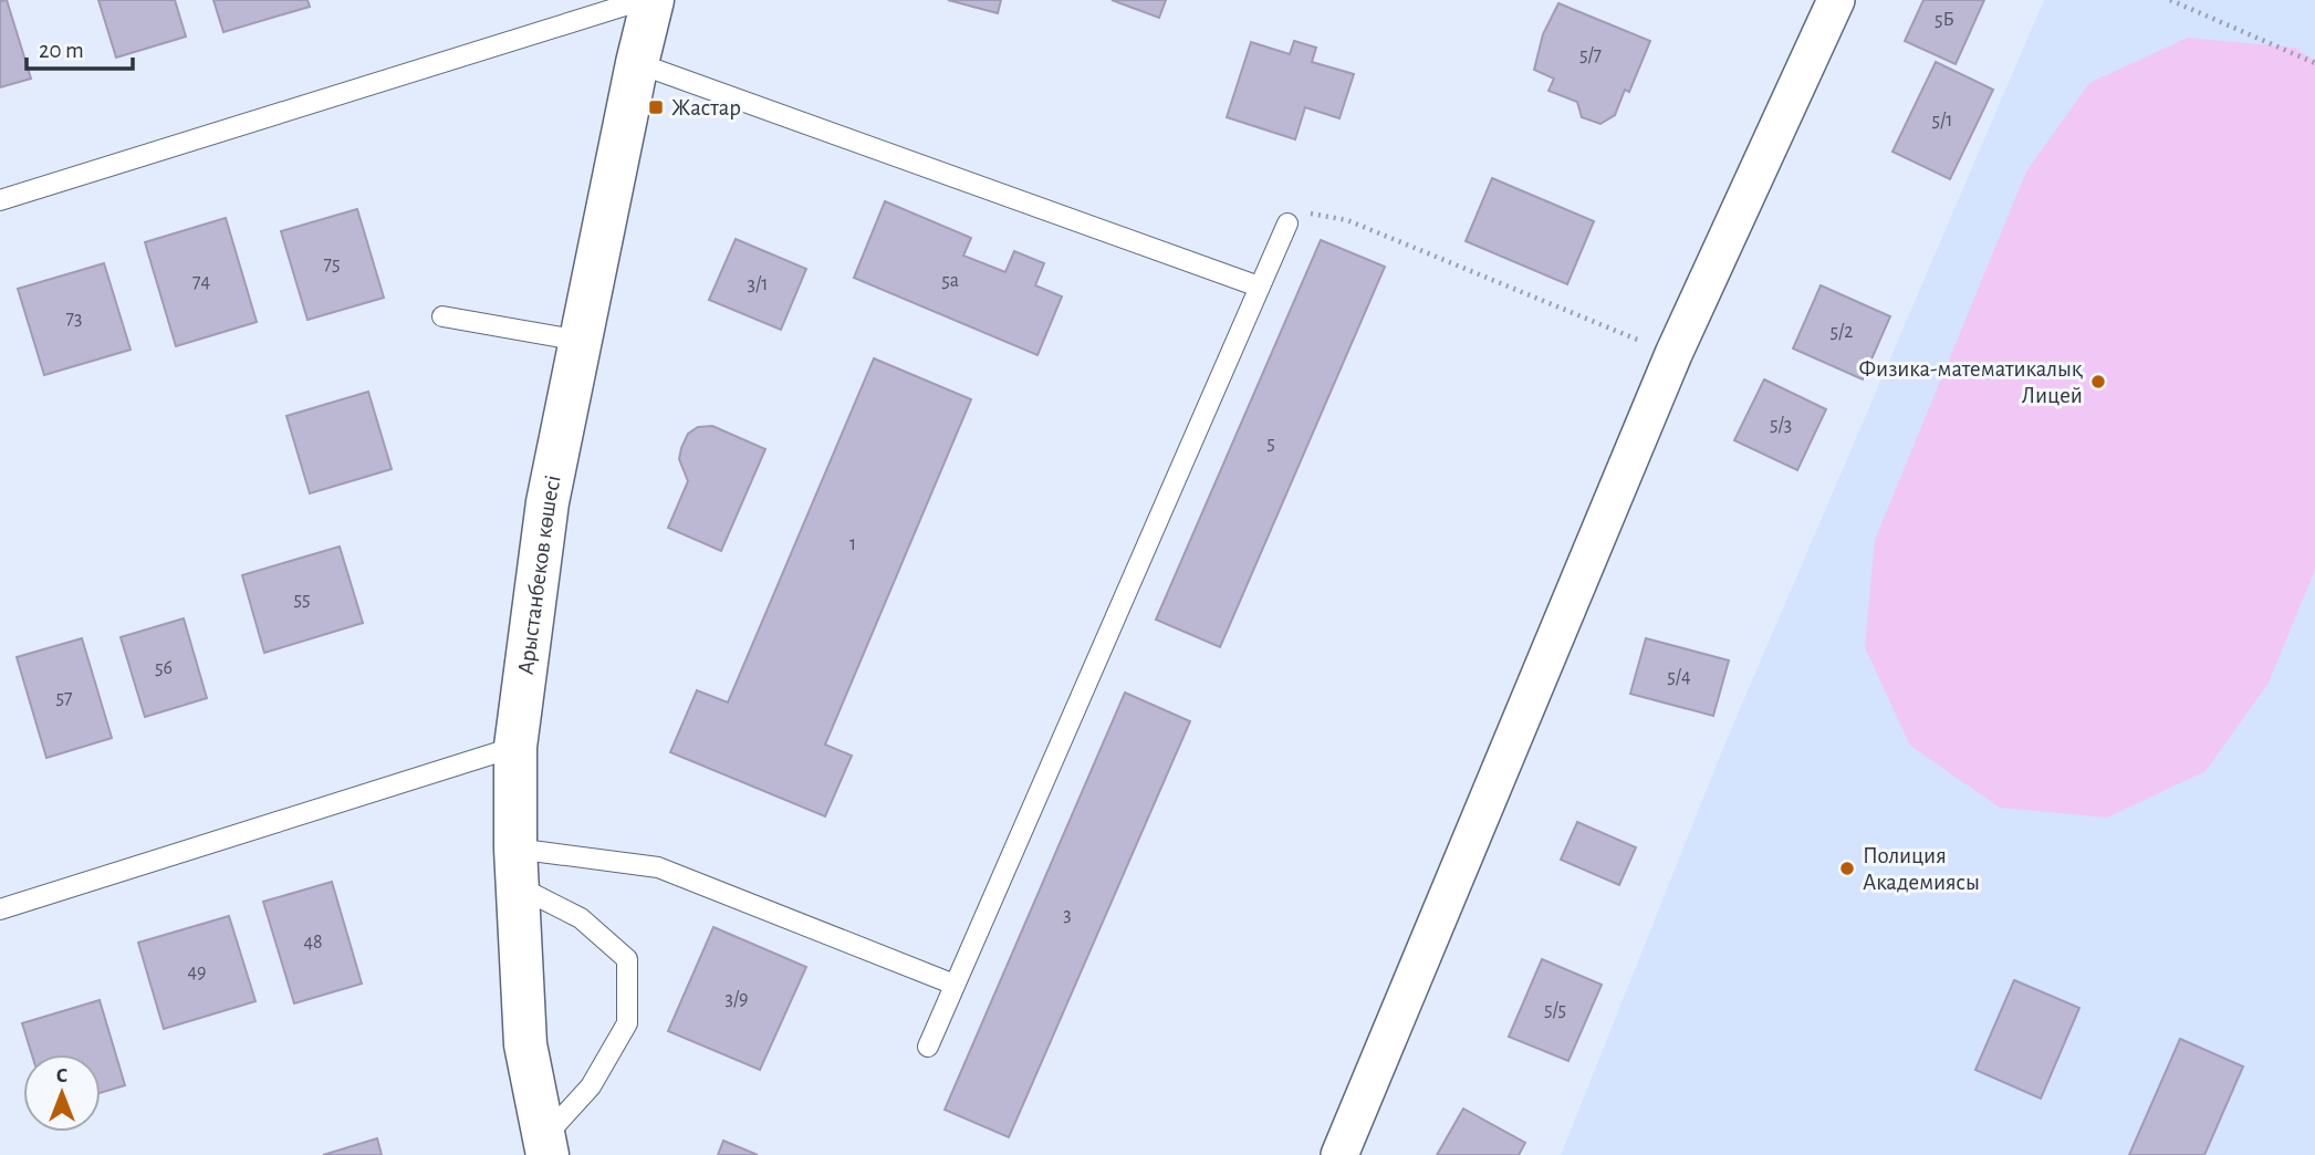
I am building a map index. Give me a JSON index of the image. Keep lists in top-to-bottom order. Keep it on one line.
{"streets":{"street":["Арыстанбеков көшесі"]},"places":{"transit":["Жастар"],"other":["Физика-математикалық Лицей","Полиция Академиясы"]},"house_numbers":["5Б","5/7","5/1","75","5а","74","3/1","73","5/2","5/3","5","1","55","56","5/4","57","3","48","49","3/9","5/5"],"scale_bar":"20 m","north":"top"}
